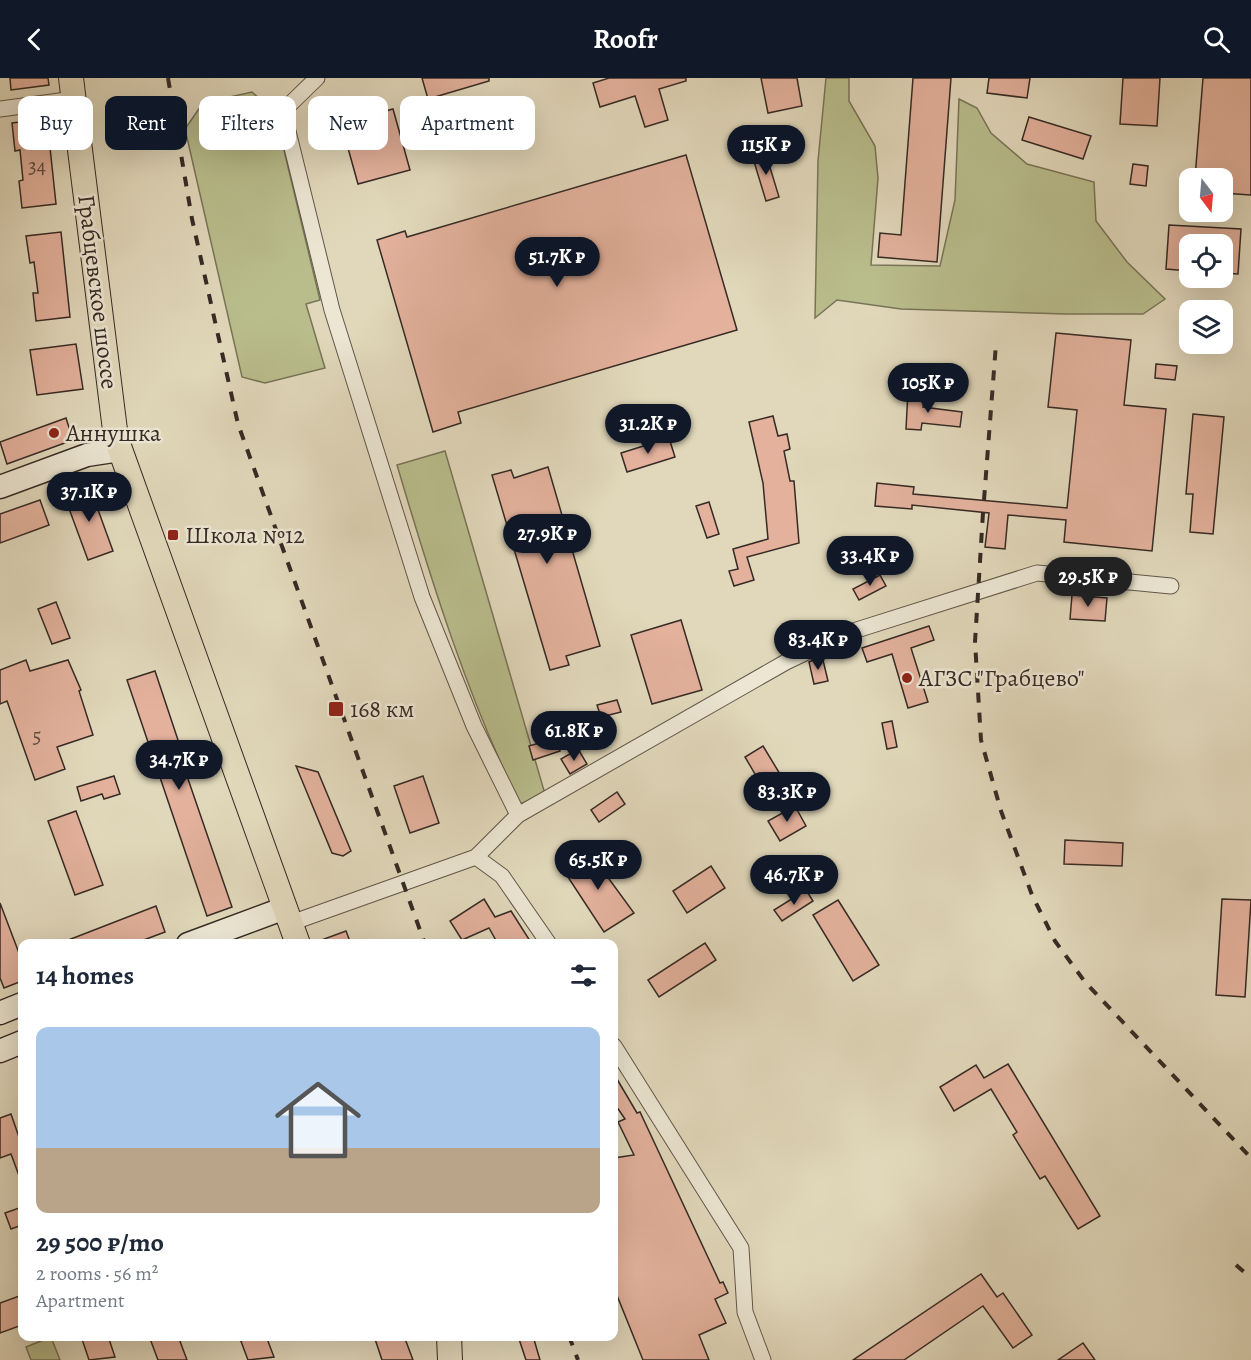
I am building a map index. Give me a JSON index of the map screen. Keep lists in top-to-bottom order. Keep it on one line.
{"streets":{"main road":["Грабцевское шоссе"]},"places":{"other":["Аннушка","АГЗС \"Грабцево\""],"transit":["Школа №12","168 км"]},"house_numbers":["34","5"],"north":"bottom","page":{"header":"Roofr","chip":["Buy","Rent","Filters","New","Apartment"],"price":["115K ₽","51.7K ₽","105K ₽","31.2K ₽","37.1K ₽","27.9K ₽","33.4K ₽","29.5K ₽","83.4K ₽","61.8K ₽","34.7K ₽","83.3K ₽","65.5K ₽","46.7K ₽"],"heading":"14 homes","list":[{"name":"29 500 ₽/mo","note":"2 rooms · 56 m² · Apartment"}]}}
